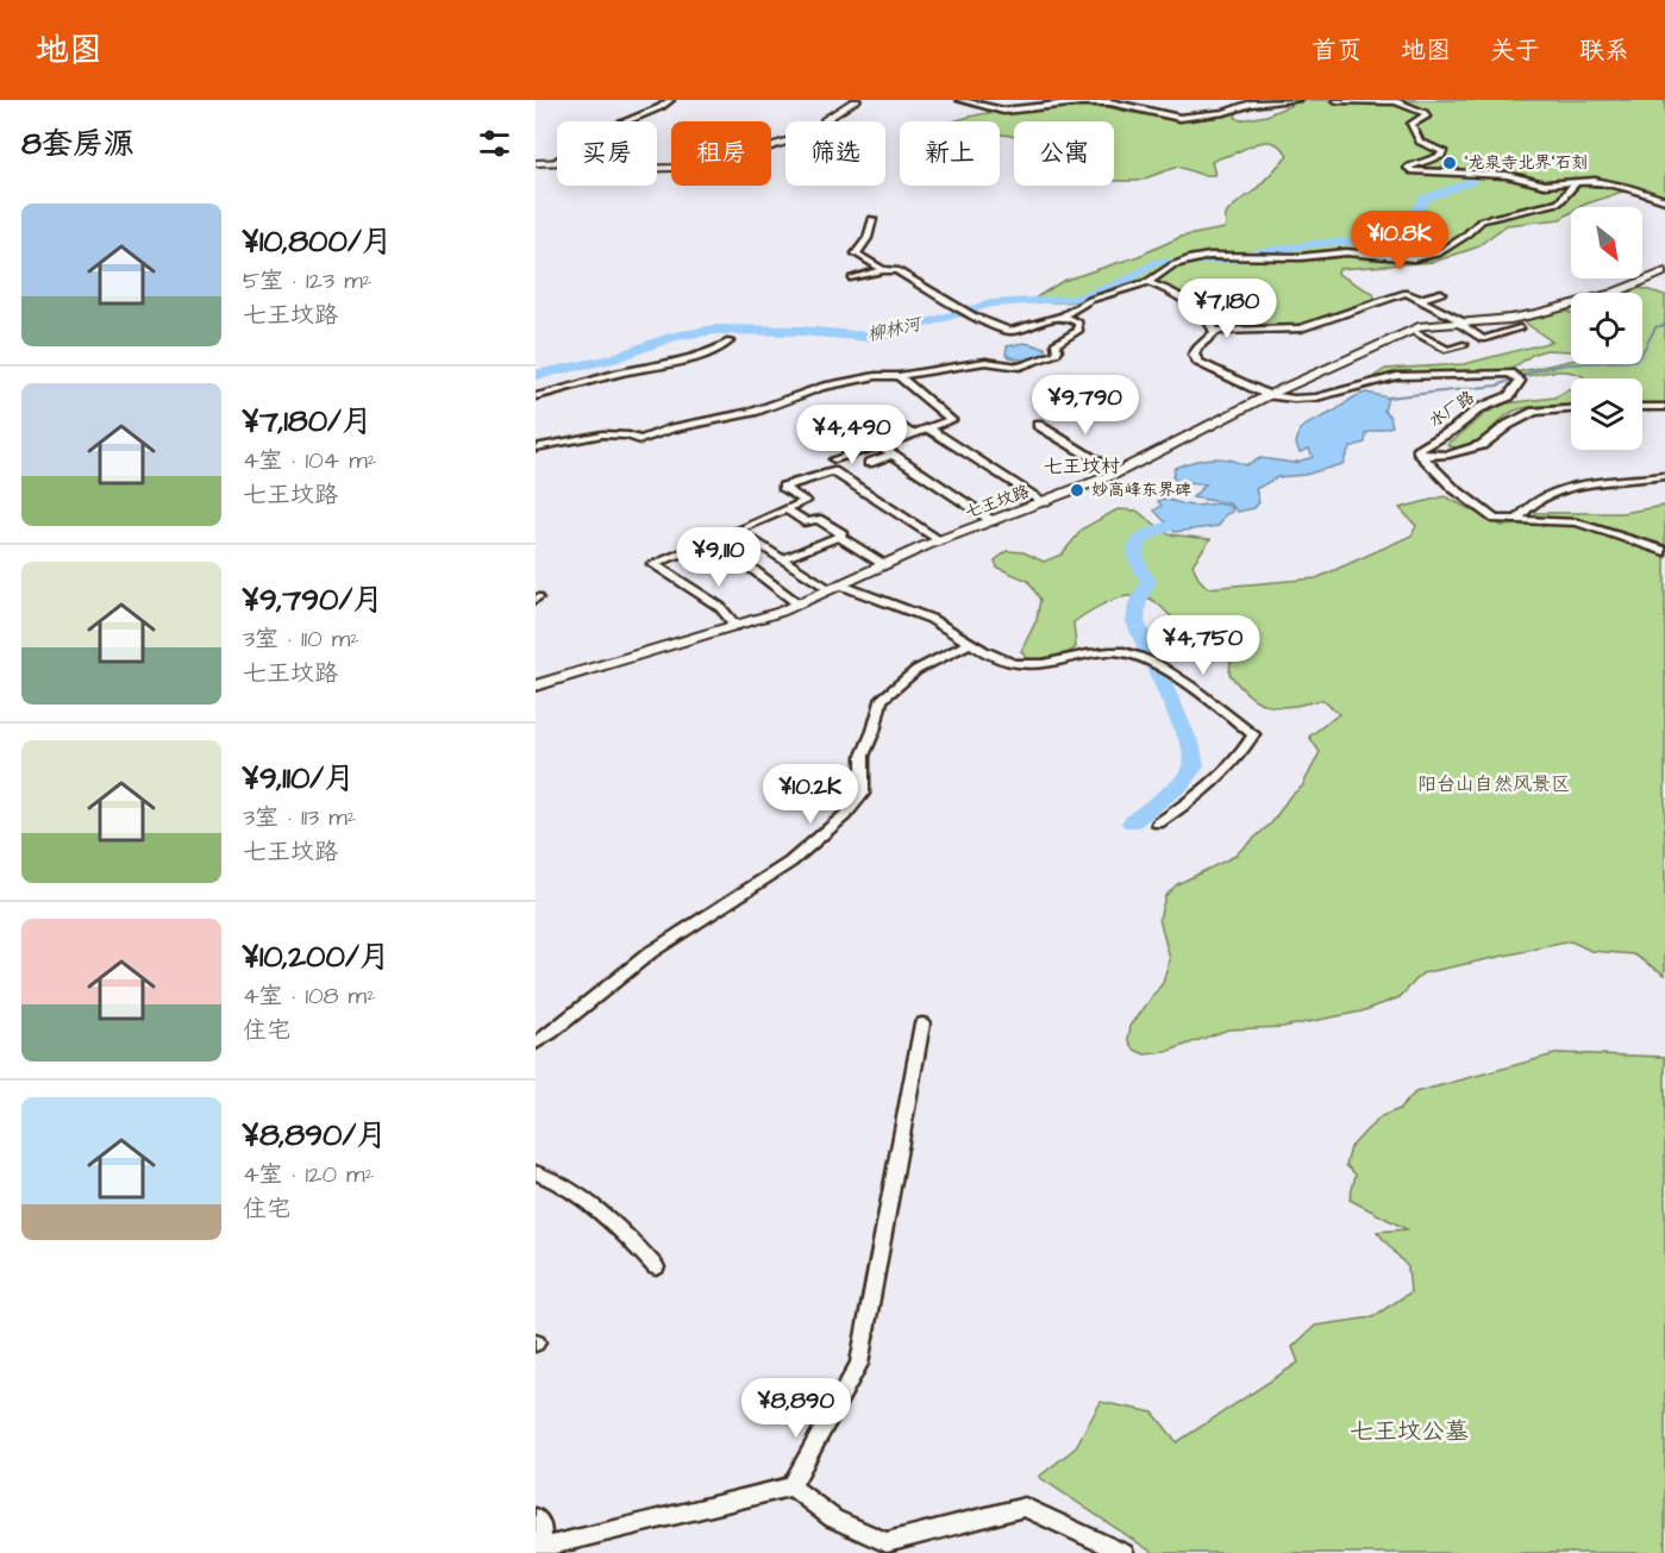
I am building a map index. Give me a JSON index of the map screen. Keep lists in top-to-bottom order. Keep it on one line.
{"streets":{"street":["水厂路","七王坟路"]},"crossings":[["水厂路","七王坟路"]],"districts":["七王坟村"],"water":["柳林河"],"parks":["阳台山自然风景区","七王坟公墓"],"places":["“龙泉寺北界”石刻","妙高峰东界碑"],"north":"bottom right","page":{"header":"地图","nav":["首页","地图","关于","联系"],"heading":"8套房源","chip":["买房","租房","筛选","新上","公寓"],"list":[{"name":"¥10,800/月","note":"5室 · 123 m² · 七王坟路"},{"name":"¥7,180/月","note":"4室 · 104 m² · 七王坟路"},{"name":"¥9,790/月","note":"3室 · 110 m² · 七王坟路"},{"name":"¥9,110/月","note":"3室 · 113 m² · 七王坟路"},{"name":"¥10,200/月","note":"4室 · 108 m² · 住宅"},{"name":"¥8,890/月","note":"4室 · 120 m² · 住宅"}],"price":["¥10.8K","¥7,180","¥9,790","¥4,490","¥9,110","¥4,750","¥10.2K","¥8,890"]}}
